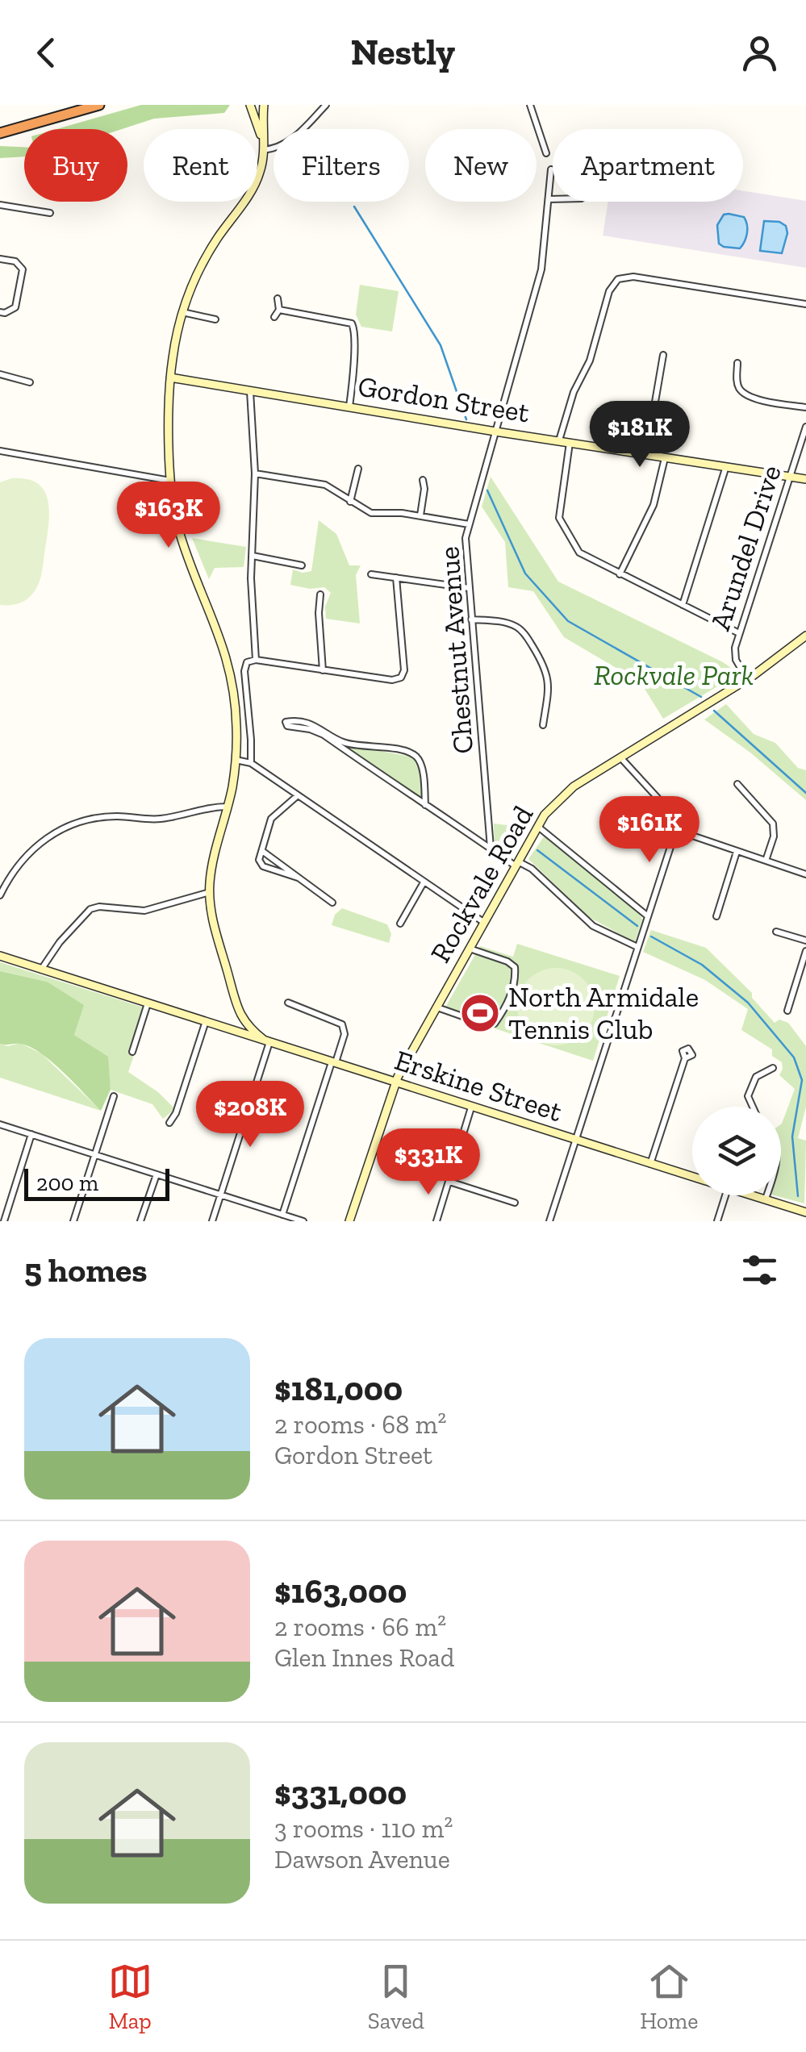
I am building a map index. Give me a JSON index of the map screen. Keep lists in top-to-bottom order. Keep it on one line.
{"streets":{"street":["Gordon Street","Arundel Drive","Chestnut Avenue","Rockvale Road","Erskine Street"]},"crossings":[["Gordon Street","Arundel Drive"],["Gordon Street","Chestnut Avenue"],["Arundel Drive","Rockvale Road"],["Rockvale Road","Erskine Street"]],"parks":["Rockvale Park"],"places":{"sports":["North Armidale Tennis Club"]},"scale_bar":"200 m","page":{"header":"Nestly","chip":["Buy","Rent","Filters","New","Apartment"],"price":["$181K","$163K","$161K","$208K","$331K"],"scale":"200 m","heading":"5 homes","list":[{"name":"$181,000","note":"2 rooms · 68 m² · Gordon Street"},{"name":"$163,000","note":"2 rooms · 66 m² · Glen Innes Road"},{"name":"$331,000","note":"3 rooms · 110 m² · Dawson Avenue"}],"tabs":["Map","Saved","Home"]}}
